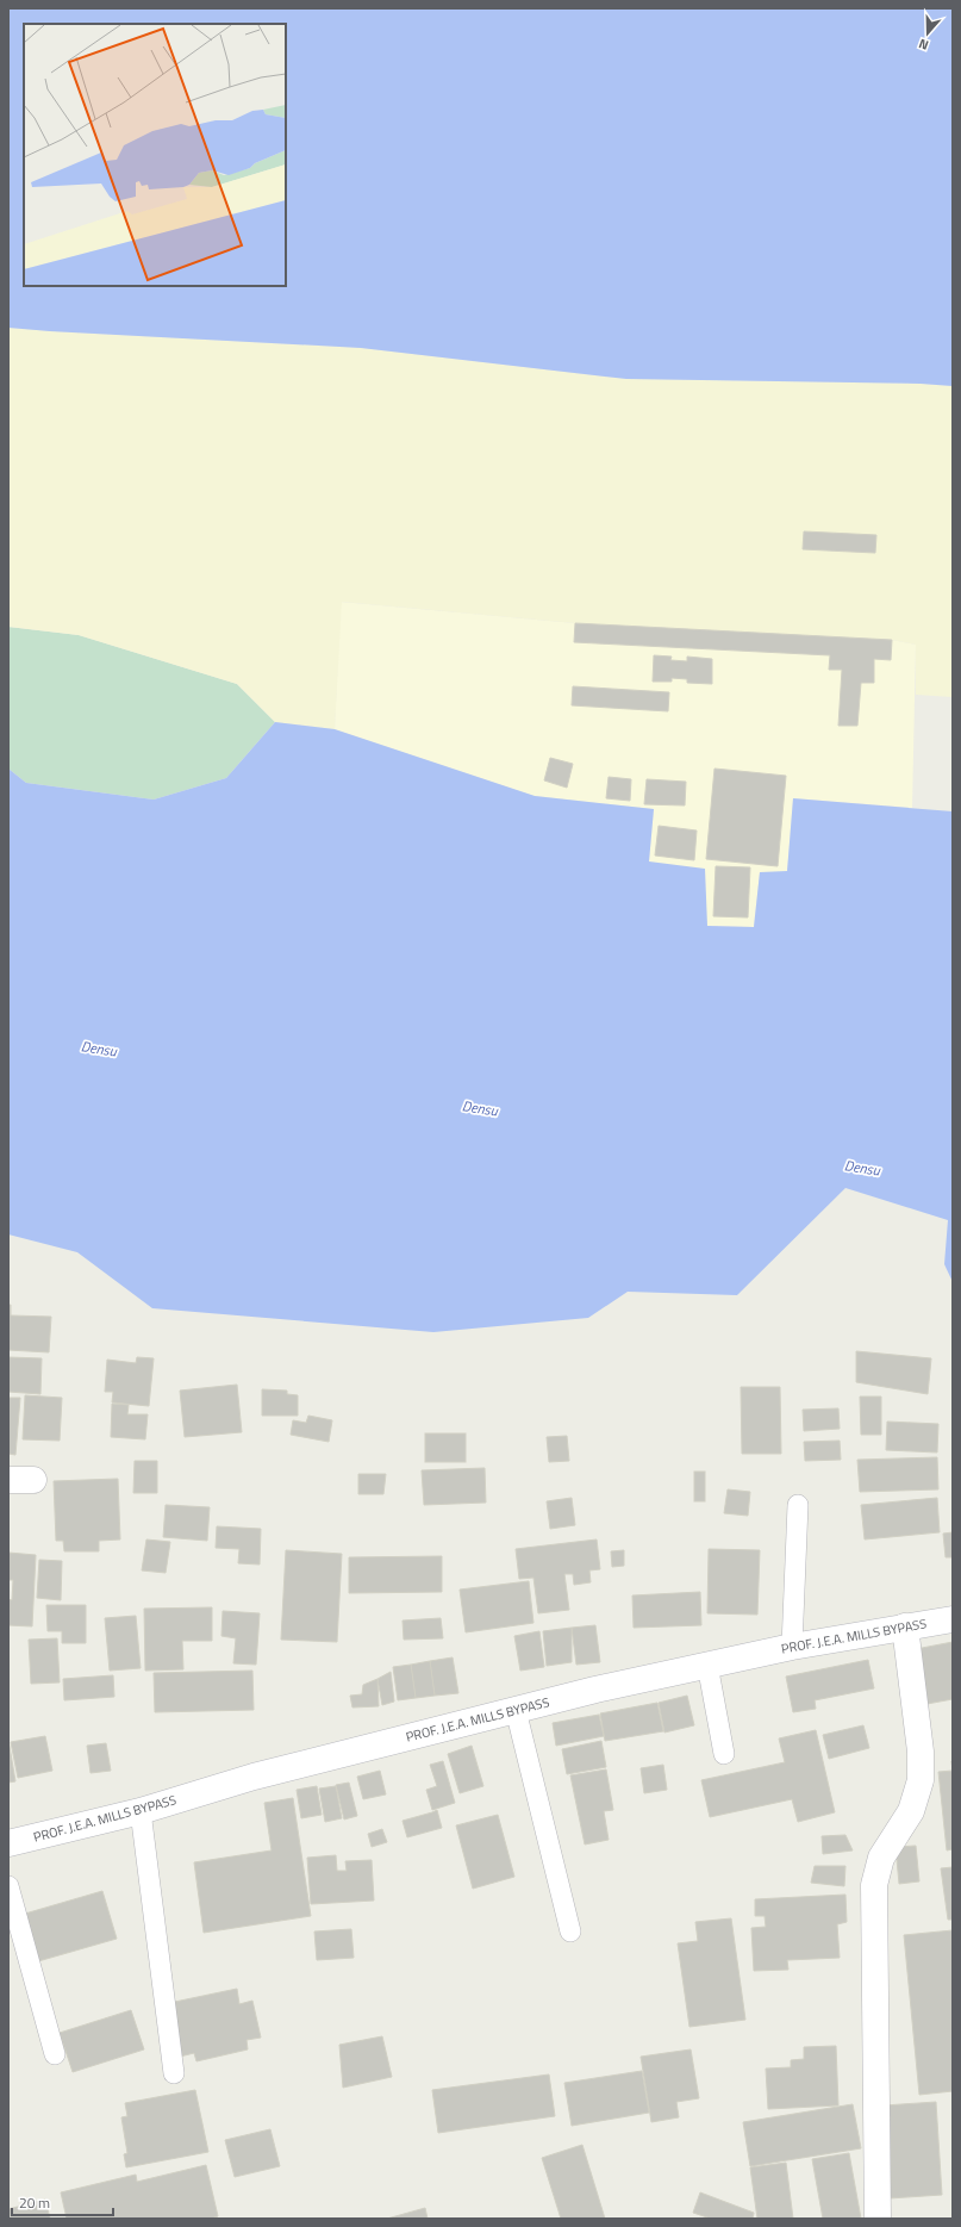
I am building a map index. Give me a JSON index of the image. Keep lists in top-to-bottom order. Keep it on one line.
{"streets":{"street":["PROF. J.E.A. MILLS BYPASS"]},"water":["Densu"],"scale_bar":"20 m","north":"bottom"}
